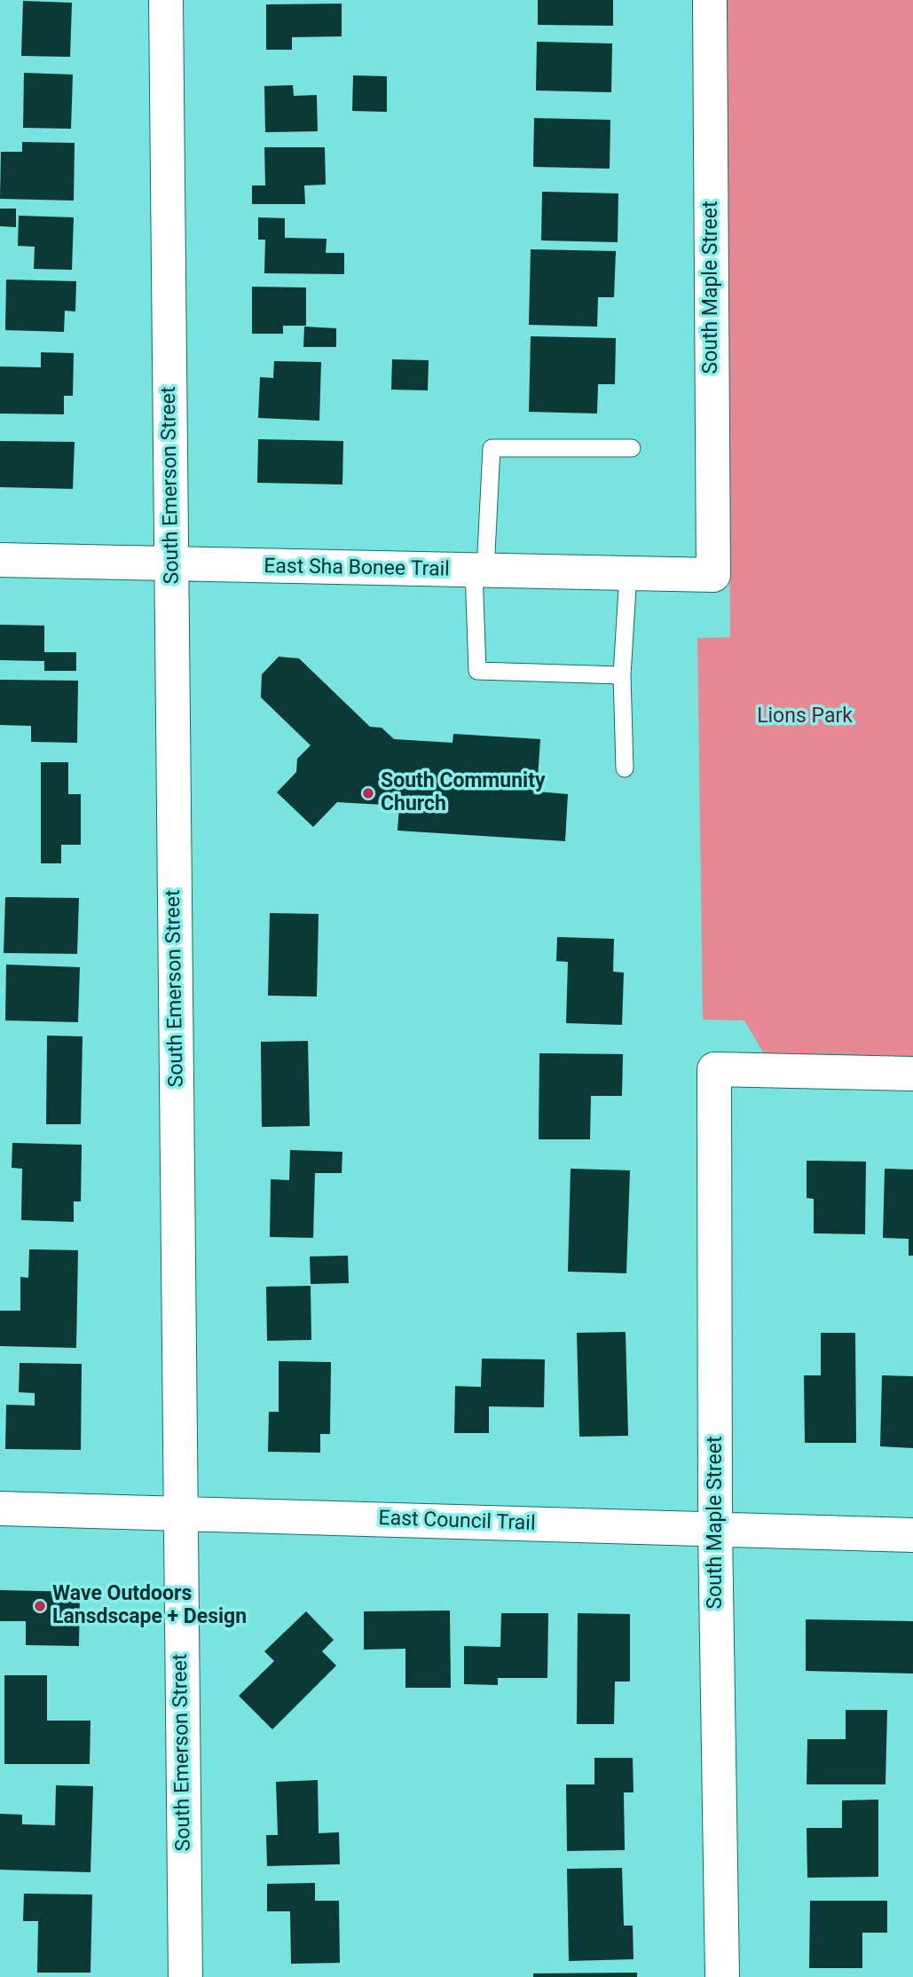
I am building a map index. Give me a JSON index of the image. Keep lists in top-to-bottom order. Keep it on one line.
{"streets":{"street":["South Maple Street","South Emerson Street","East Sha Bonee Trail","East Council Trail"]},"crossings":[["South Maple Street","East Sha Bonee Trail"],["South Maple Street","East Council Trail"],["South Emerson Street","East Sha Bonee Trail"],["South Emerson Street","East Council Trail"]],"parks":["Lions Park"],"places":["South Community Church","Wave Outdoors Lansdscape + Design"]}
